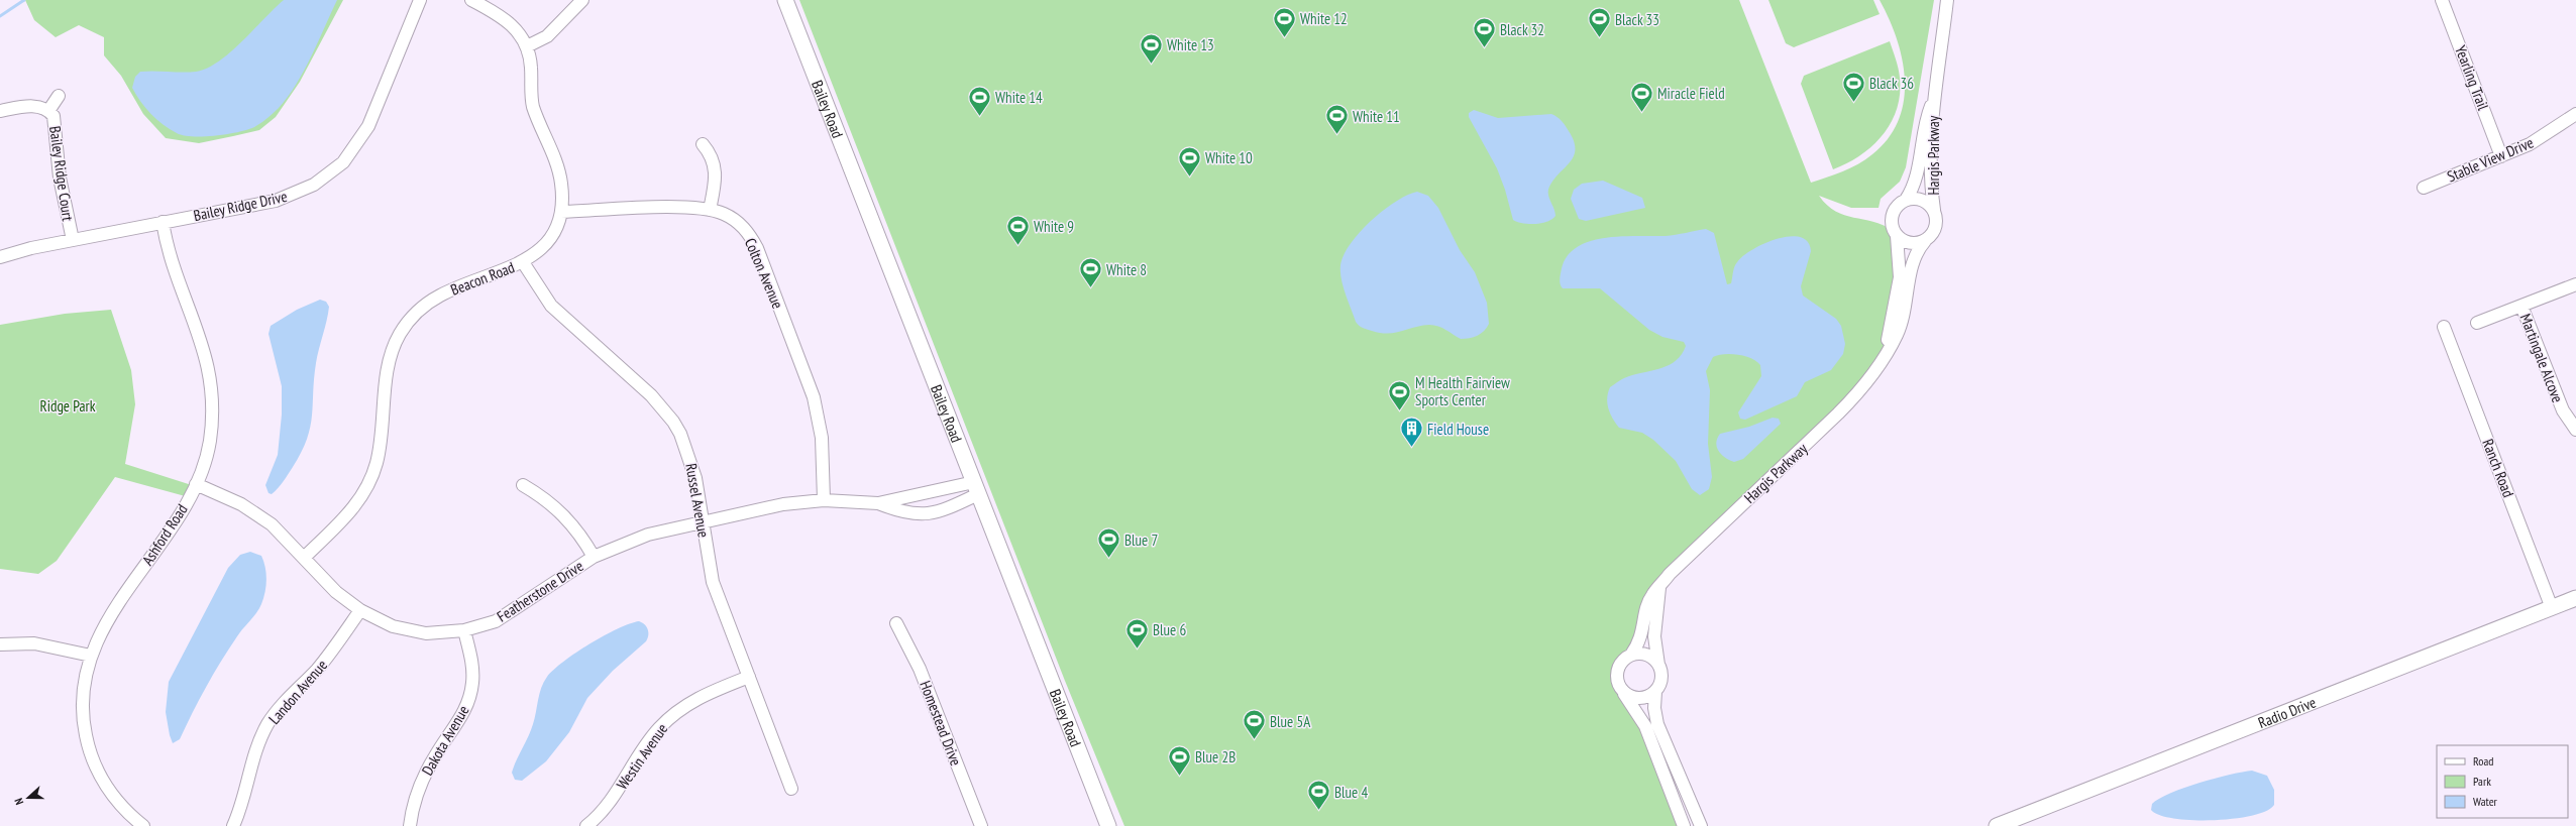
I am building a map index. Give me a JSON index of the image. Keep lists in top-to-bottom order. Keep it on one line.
{"streets":{"main road":["Bailey Road","Radio Drive"],"street":["Yearling Trail","Hargis Parkway","Stable View Drive","Bailey Ridge Court","Bailey Ridge Drive","Colton Avenue","Beacon Road","Martingale Alcove","Ranch Road","Russel Avenue","Ashford Road","Featherstone Drive","Landon Avenue","Homestead Drive","Dakota Avenue","Westin Avenue"]},"crossings":[["Yearling Trail","Stable View Drive"],["Bailey Road","Featherstone Drive"],["Bailey Ridge Court","Bailey Ridge Drive"],["Bailey Ridge Drive","Ashford Road"],["Colton Avenue","Beacon Road"],["Colton Avenue","Featherstone Drive"],["Beacon Road","Russel Avenue"],["Beacon Road","Featherstone Drive"],["Ranch Road","Radio Drive"],["Russel Avenue","Featherstone Drive"],["Russel Avenue","Westin Avenue"],["Ashford Road","Featherstone Drive"],["Featherstone Drive","Landon Avenue"],["Featherstone Drive","Dakota Avenue"]],"parks":["Ridge Park"],"places":{"sports":["White 12","Black 33","Black 32","White 13","Black 36","Miracle Field","White 14","White 11","White 10","White 9","White 8","M Health Fairview Sports Center","Blue 7","Blue 6","Blue 5A","Blue 2B","Blue 4"],"building":["Field House"]},"legend":["Road","Park","Water"],"north":"left"}
